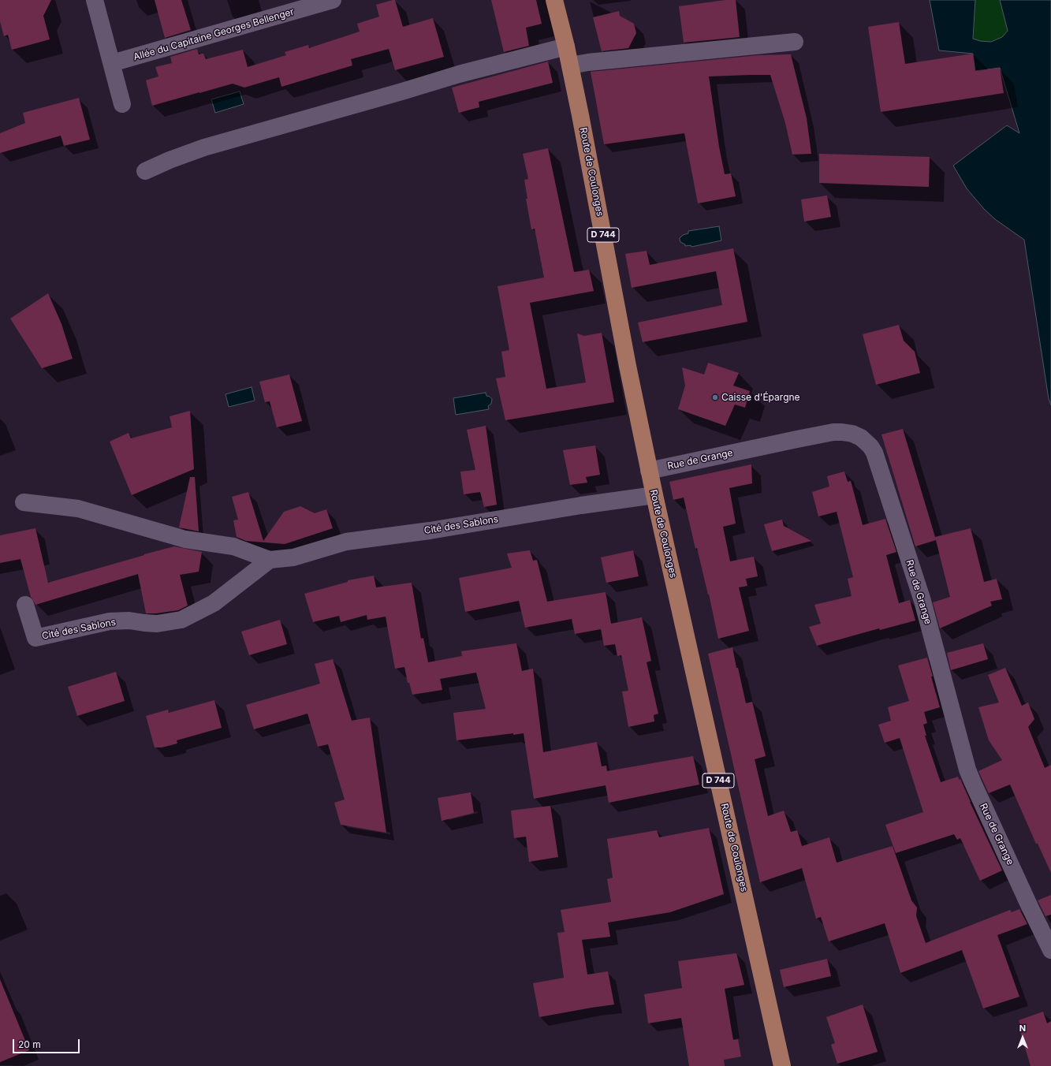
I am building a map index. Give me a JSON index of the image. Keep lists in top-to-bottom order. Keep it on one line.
{"streets":{"main road":["Route de Coulonges","D 744"],"street":["Allée du Capitaine Georges Bellenger","Rue de Grange","Cité des Sablons"]},"crossings":[["Route de Coulonges","Rue de Grange"],["Route de Coulonges","Cité des Sablons"]],"places":["Caisse d'Épargne"],"scale_bar":"20 m","north":"top"}
